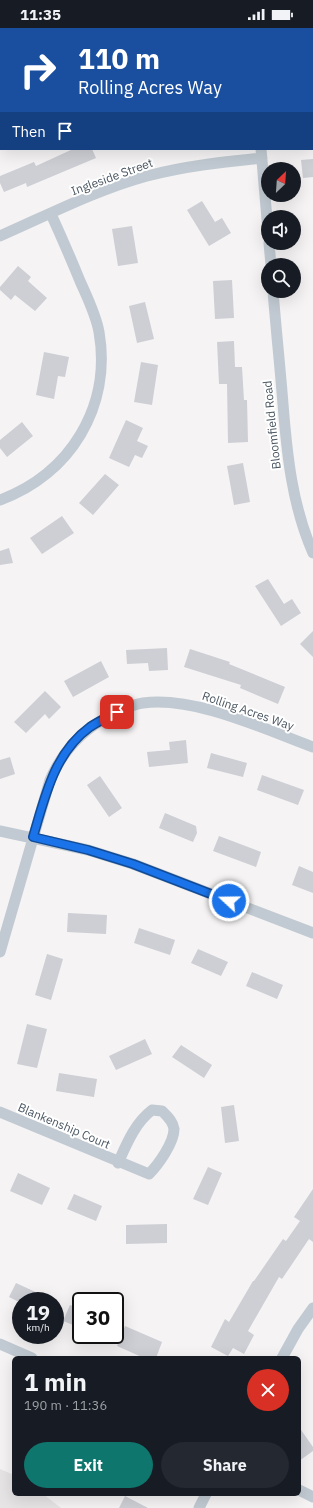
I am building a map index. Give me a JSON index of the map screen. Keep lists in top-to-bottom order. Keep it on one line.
{"streets":{"street":["Ingleside Street","Bloomfield Road","Rolling Acres Way","Blankenship Court"]},"north":"top right","page":{"status":"11:35","turn":["110 m","Rolling Acres Way"],"then":"Then","speed":"19 km/h","limit":"30","heading":["1 min","190 m · 11:36"],"buttons":["Exit","Share"]}}
